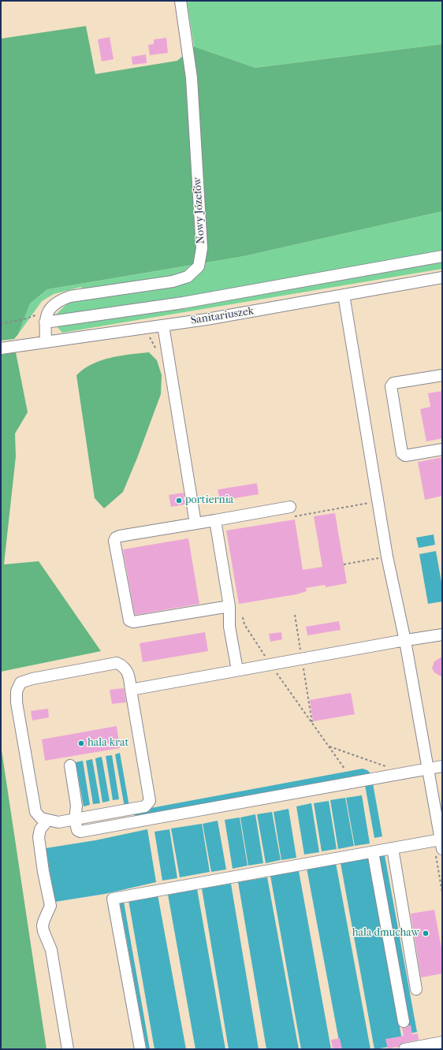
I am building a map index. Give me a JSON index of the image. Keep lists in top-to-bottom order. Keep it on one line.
{"streets":{"street":["Nowy Józefów","Sanitariuszek"]},"places":["portiernia","hala krat","hala dmuchaw"]}
